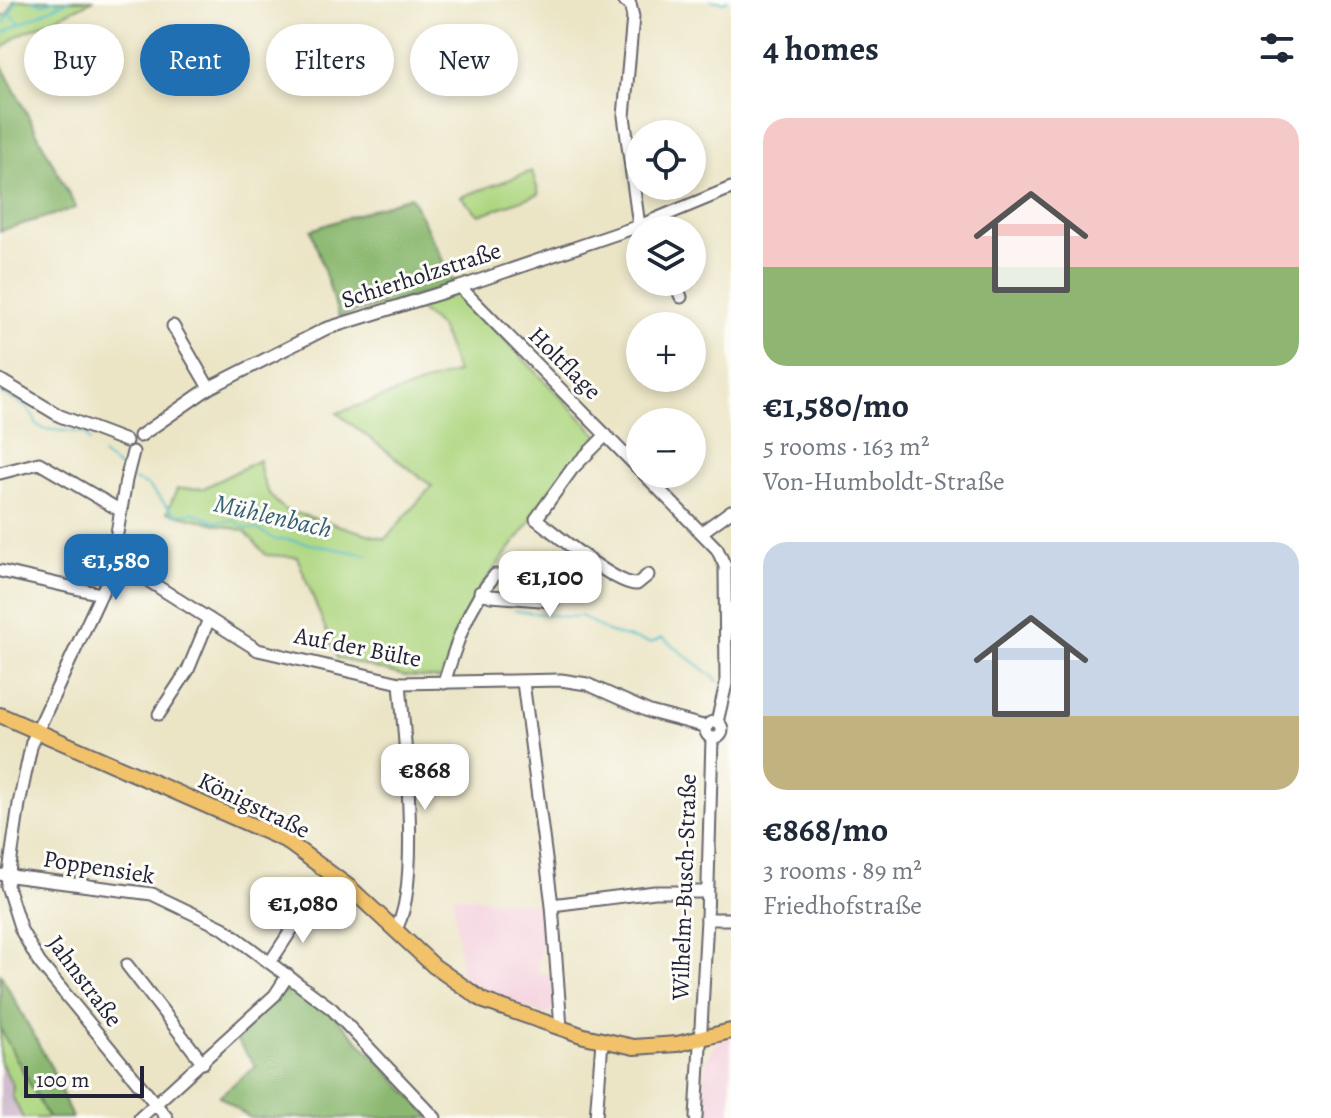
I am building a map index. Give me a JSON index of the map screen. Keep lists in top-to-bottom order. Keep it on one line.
{"streets":{"main road":["Königstraße"],"street":["Schierholzstraße","Holtflage","Auf der Bülte","Poppensiek","Wilhelm-Busch-Straße","Jahnstraße"]},"crossings":[["Schierholzstraße","Holtflage"],["Schierholzstraße","Jahnstraße"],["Holtflage","Wilhelm-Busch-Straße"],["Auf der Bülte","Wilhelm-Busch-Straße"],["Auf der Bülte","Jahnstraße"],["Königstraße","Wilhelm-Busch-Straße"],["Königstraße","Jahnstraße"],["Poppensiek","Jahnstraße"]],"water":["Mühlenbach"],"scale_bar":"100 m","page":{"heading":"4 homes","chip":["Buy","Rent","Filters","New"],"list":[{"name":"€1,580/mo","note":"5 rooms · 163 m² · Von-Humboldt-Straße"},{"name":"€868/mo","note":"3 rooms · 89 m² · Friedhofstraße"}],"map_buttons":["+","−"],"price":["€1,580","€1,100","€868","€1,080"],"scale":"100 m"}}
